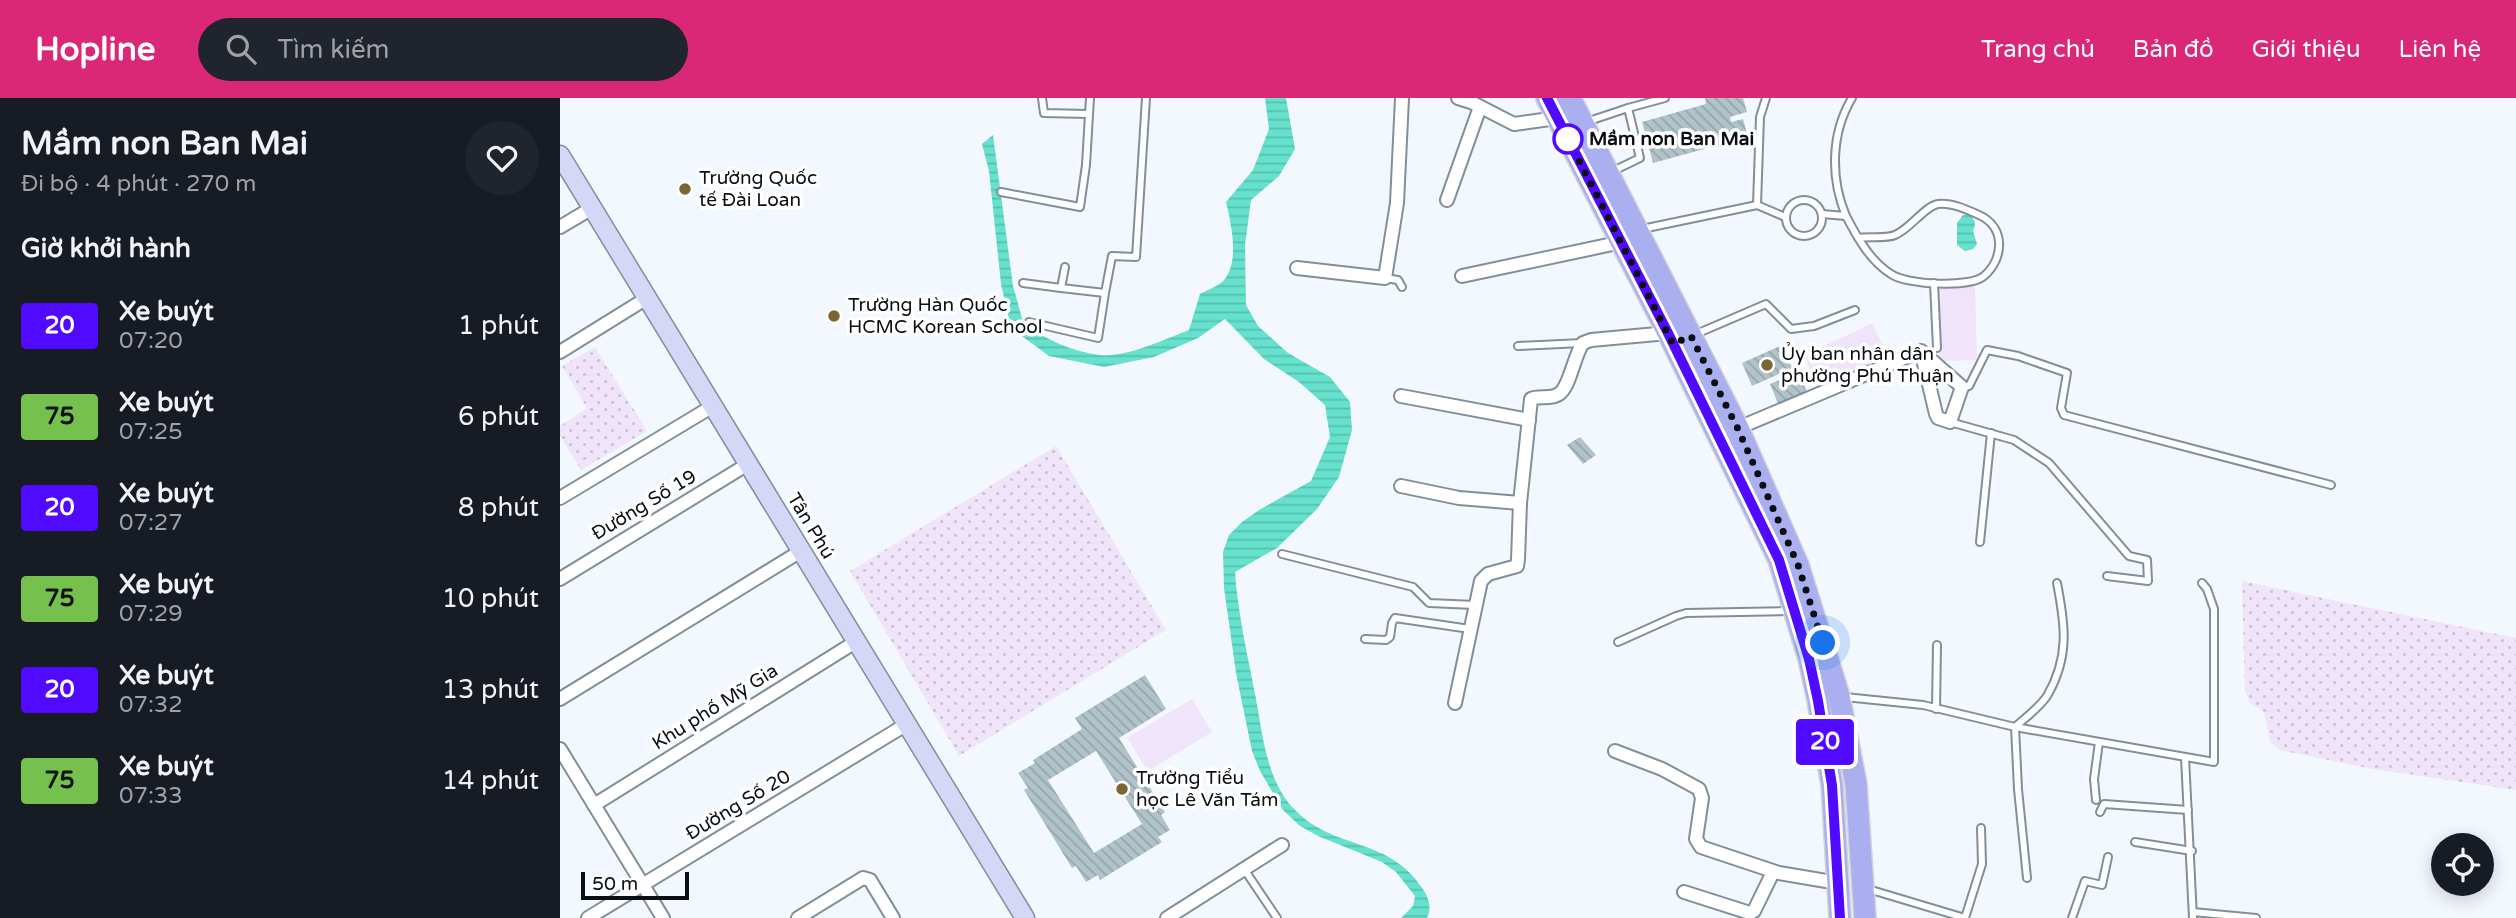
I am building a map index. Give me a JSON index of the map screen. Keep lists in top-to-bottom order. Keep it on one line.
{"streets":{"street":["Đường Số 19","Tân Phú","Khu phố Mỹ Gia","Đường Số 20"]},"crossings":[["Đường Số 19","Tân Phú"],["Tân Phú","Khu phố Mỹ Gia"],["Tân Phú","Đường Số 20"]],"places":["Mầm non Ban Mai","Trường Quốc tế Đài Loan","Trường Hàn Quốc HCMC Korean School","Ủy ban nhân dân phường Phú Thuận","Trường Tiểu học Lê Văn Tám"],"lines":["bus line 20"],"scale_bar":"50 m","page":{"header":"Hopline","search":"Tìm kiếm","nav":["Trang chủ","Bản đồ","Giới thiệu","Liên hệ"],"heading":[["Mầm non Ban Mai","Đi bộ · 4 phút · 270 m"],"Giờ khởi hành"],"on_map":"20","list":[{"mark":"20","name":"Xe buýt","note":"07:20","value":"1 phút"},{"mark":"75","name":"Xe buýt","note":"07:25","value":"6 phút"},{"mark":"20","name":"Xe buýt","note":"07:27","value":"8 phút"},{"mark":"75","name":"Xe buýt","note":"07:29","value":"10 phút"},{"mark":"20","name":"Xe buýt","note":"07:32","value":"13 phút"},{"mark":"75","name":"Xe buýt","note":"07:33","value":"14 phút"}],"scale":"50 m"}}
